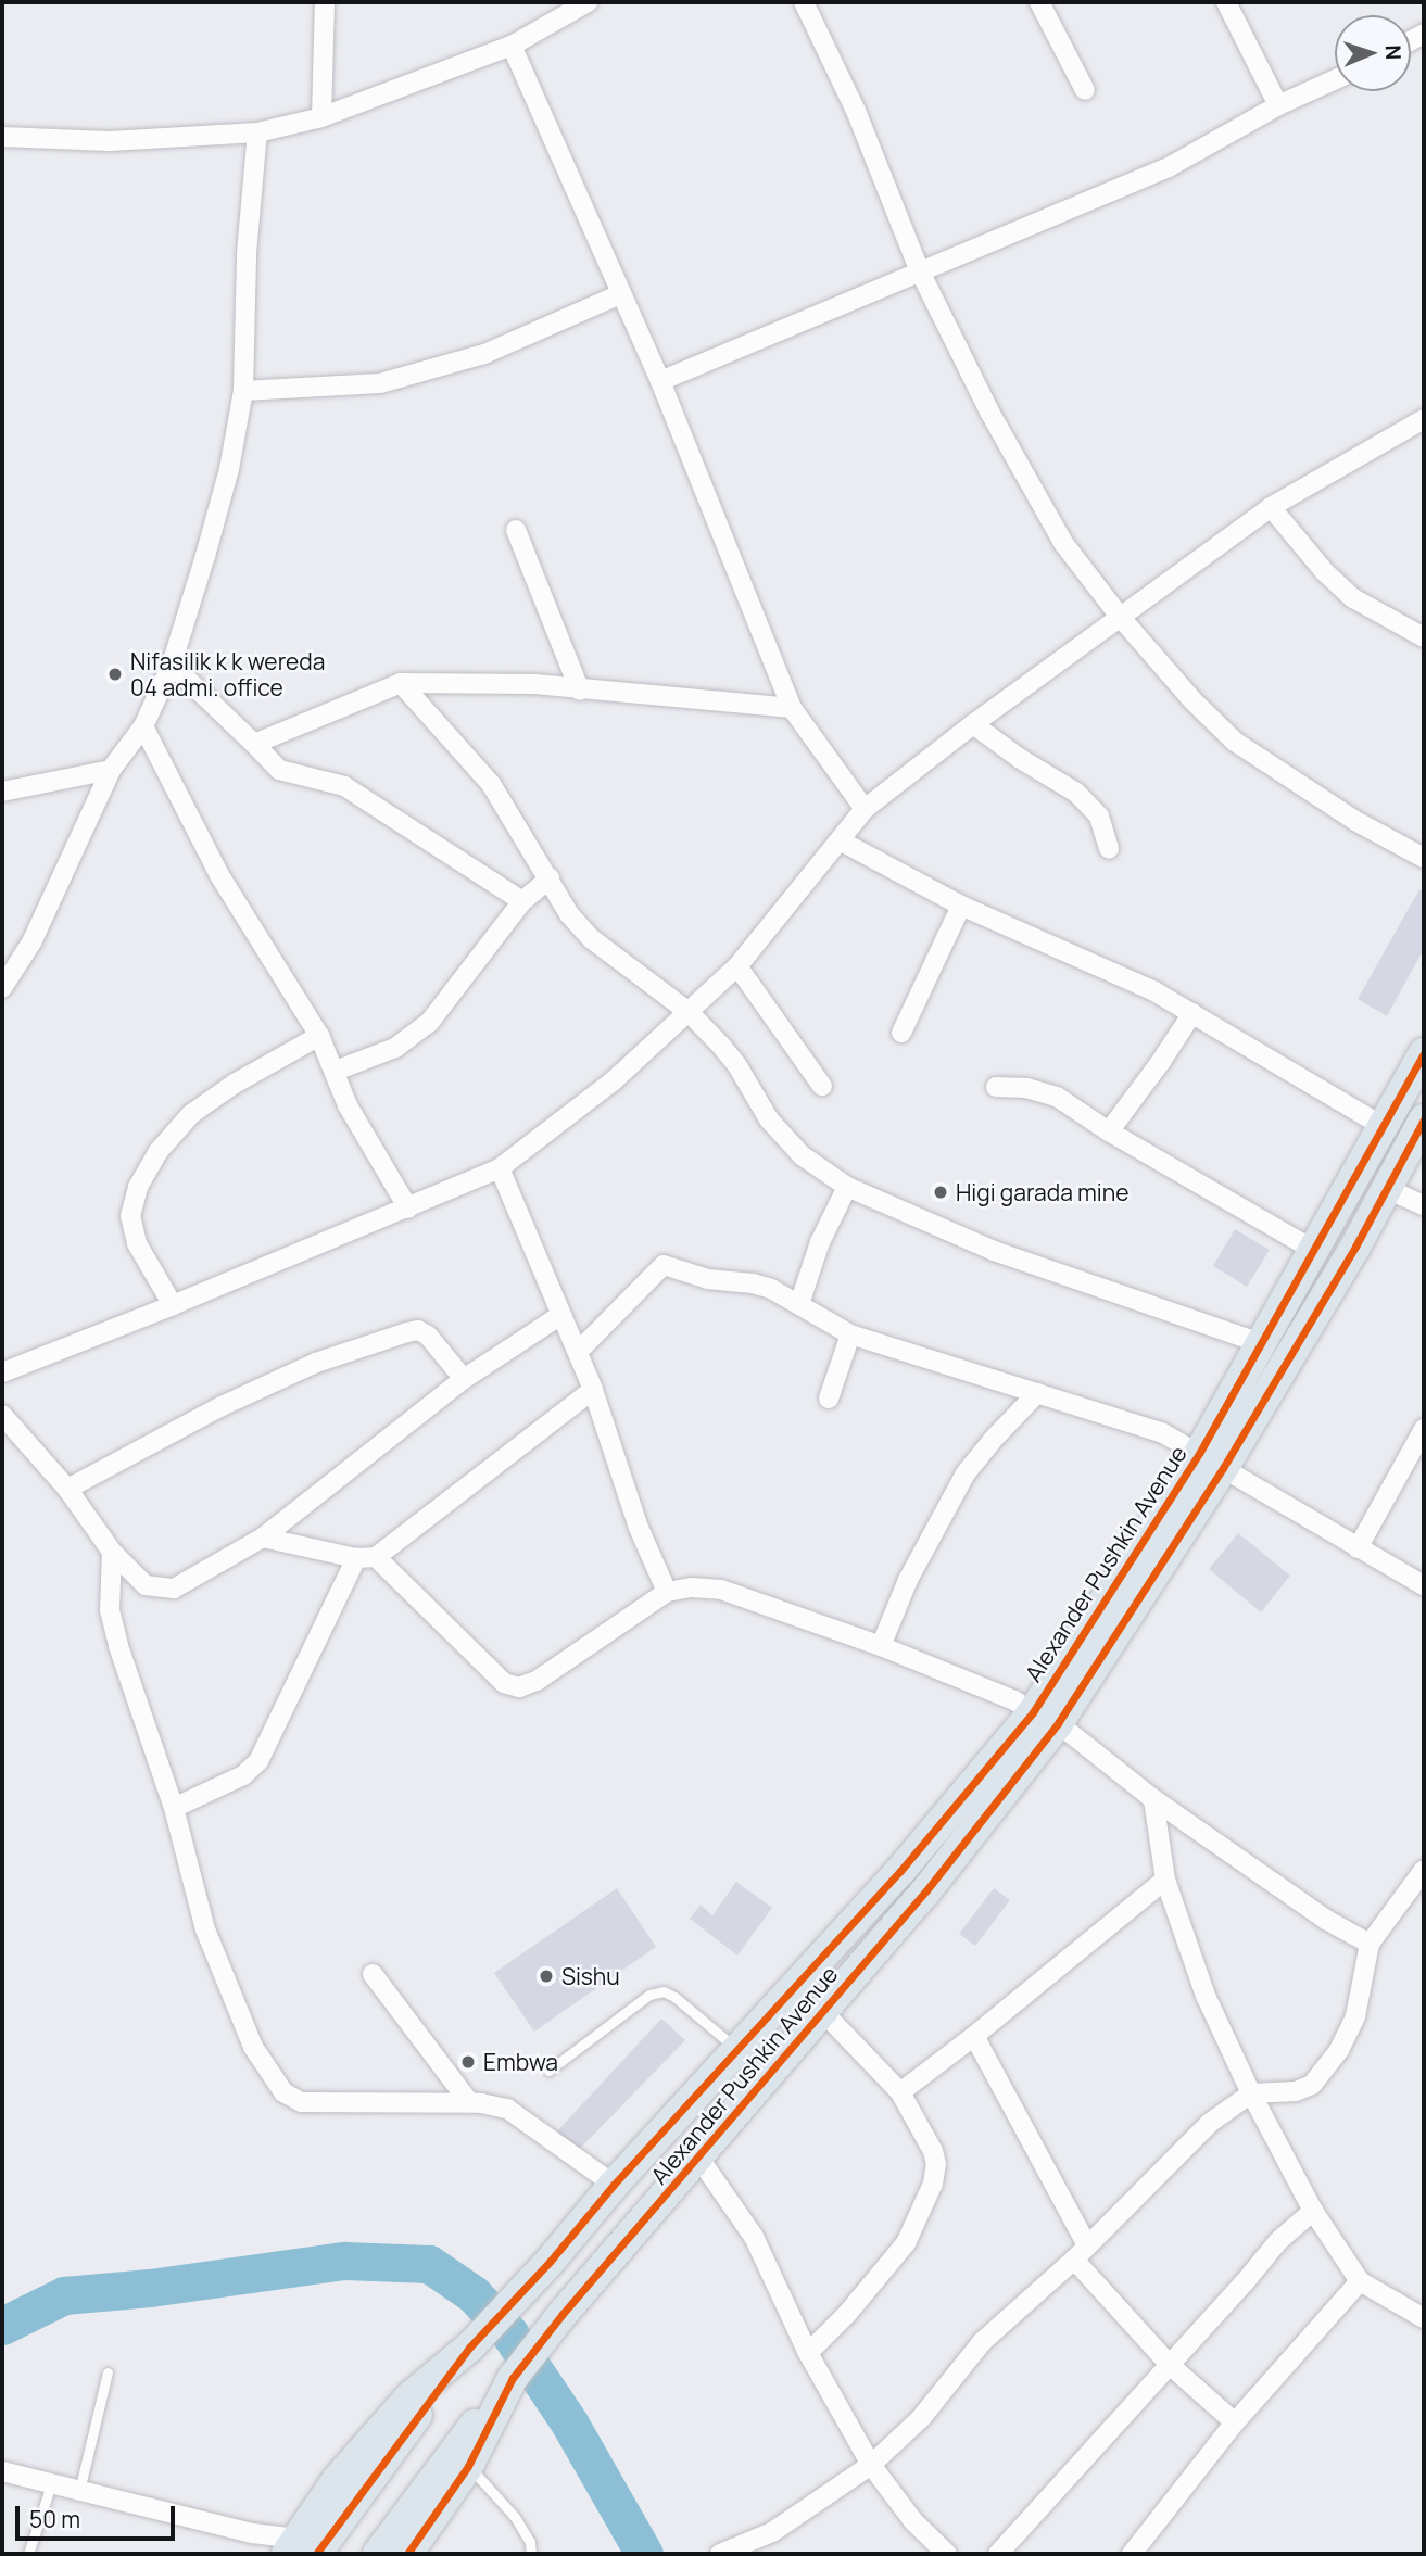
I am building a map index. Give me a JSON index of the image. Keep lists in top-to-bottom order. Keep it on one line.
{"streets":{"main road":["Alexander Pushkin Avenue"]},"places":["Nifasilik k k wereda 04 admi. office","Higi garada mine","Sishu","Embwa"],"scale_bar":"50 m","north":"right"}
